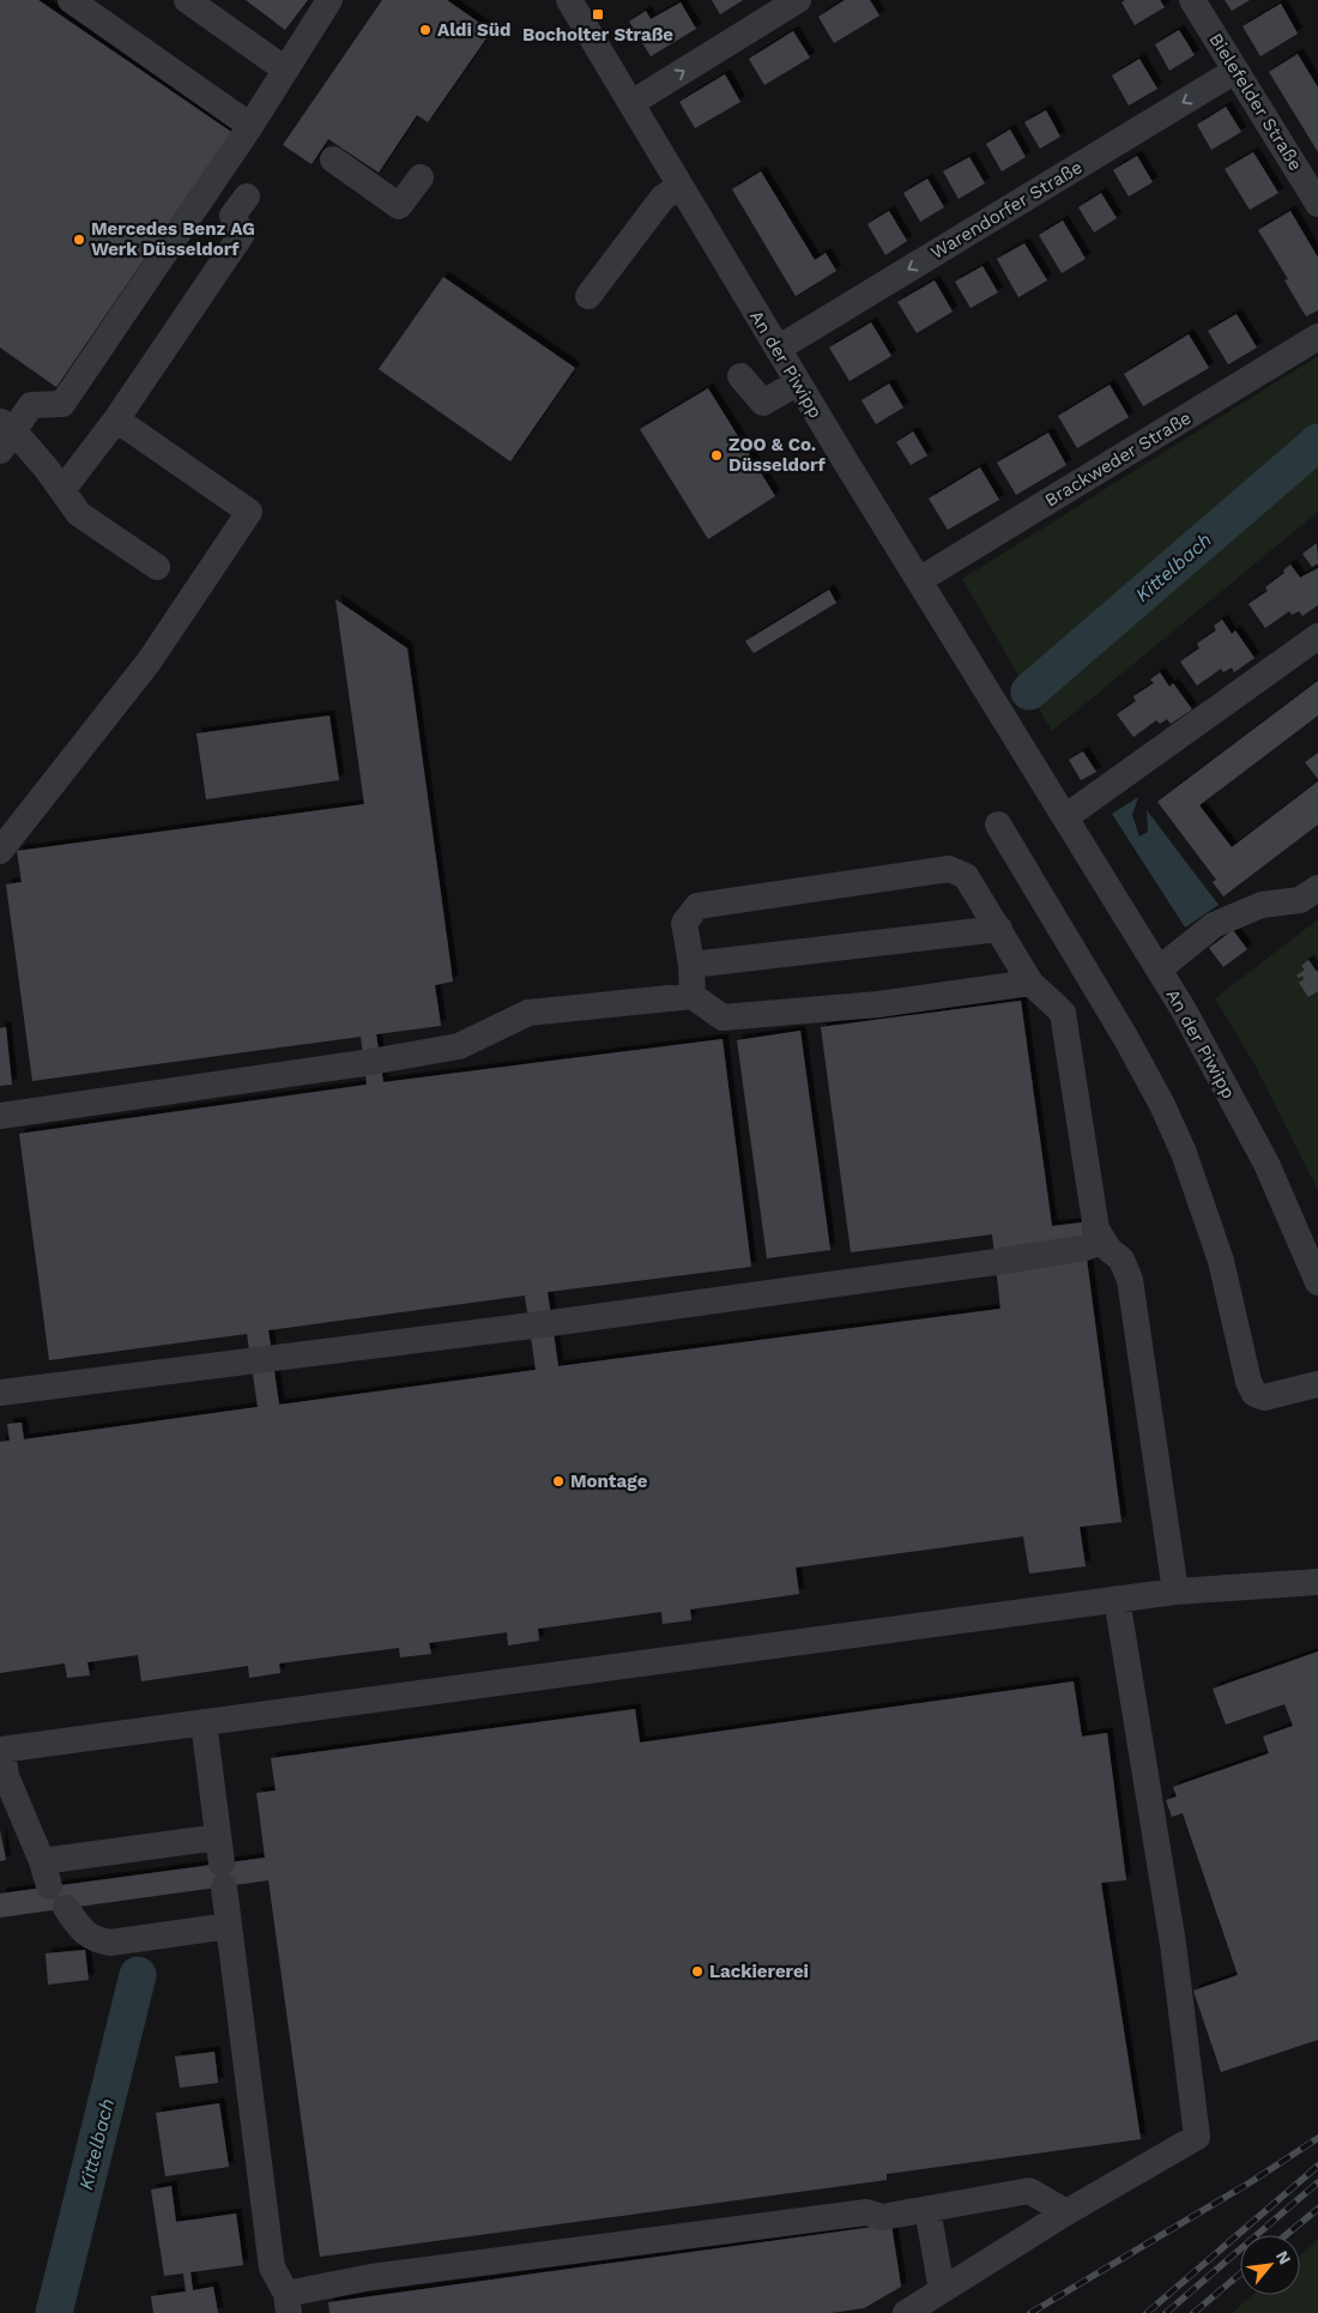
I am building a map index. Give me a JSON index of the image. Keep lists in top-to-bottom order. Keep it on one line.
{"streets":{"street":["Bielefelder Straße","Warendorfer Straße","An der Piwipp","Brackweder Straße"]},"crossings":[["Bielefelder Straße","Warendorfer Straße"],["Warendorfer Straße","An der Piwipp"],["An der Piwipp","Brackweder Straße"]],"one_way":["Warendorfer Straße"],"water":["Kittelbach"],"places":{"transit":["Bocholter Straße"],"other":["Aldi Süd","Mercedes Benz AG Werk Düsseldorf","ZOO & Co. Düsseldorf","Montage","Lackiererei"]},"north":"top right"}
